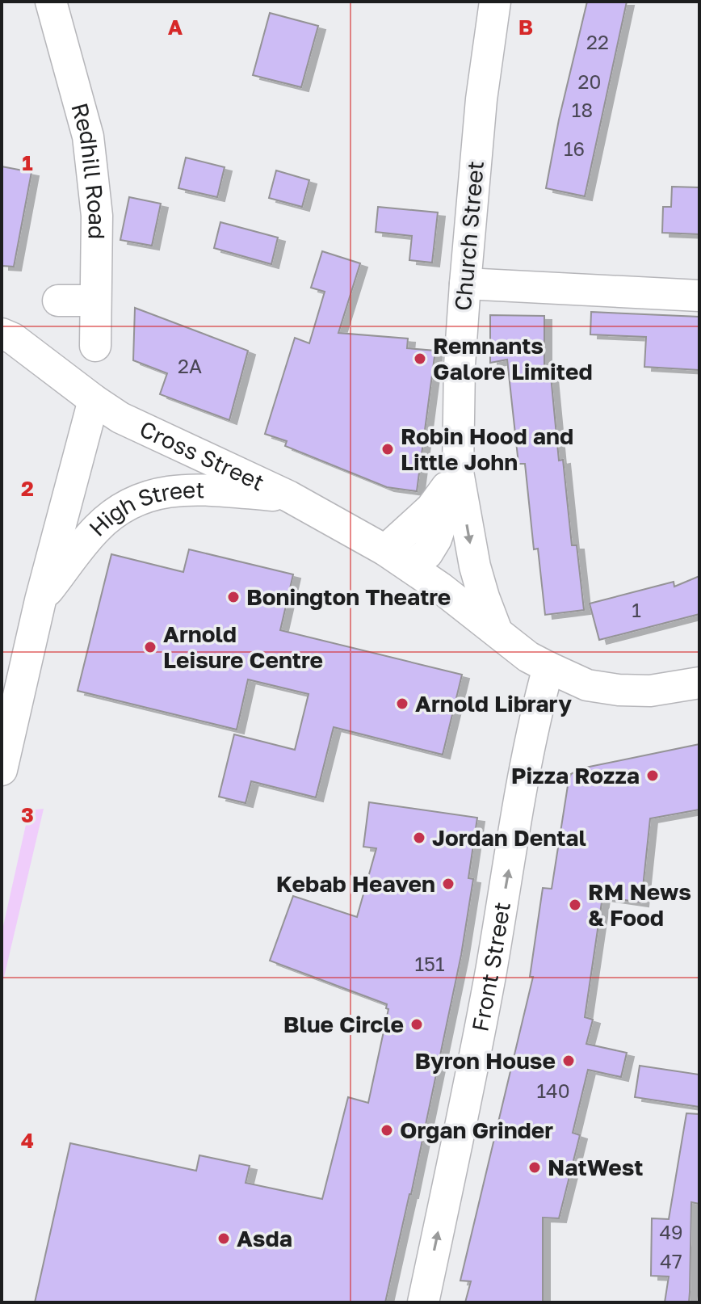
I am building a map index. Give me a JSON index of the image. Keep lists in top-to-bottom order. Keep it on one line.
{"streets":{"street":["Redhill Road","Church Street","Cross Street","High Street","Front Street"]},"crossings":[["Church Street","Cross Street"],["Cross Street","High Street"],["Cross Street","Front Street"]],"one_way":["Front Street"],"places":["Remnants Galore Limited","Robin Hood and Little John","Bonington Theatre","Arnold Leisure Centre","Arnold Library","Pizza Rozza","Jordan Dental","Kebab Heaven","RM News & Food","Blue Circle","Byron House","Organ Grinder","NatWest","Asda"],"house_numbers":["22","20","18","16","2A","1","151","140","49","47"],"grid":{"columns":["A","B"],"rows":["1","2","3","4"]}}
